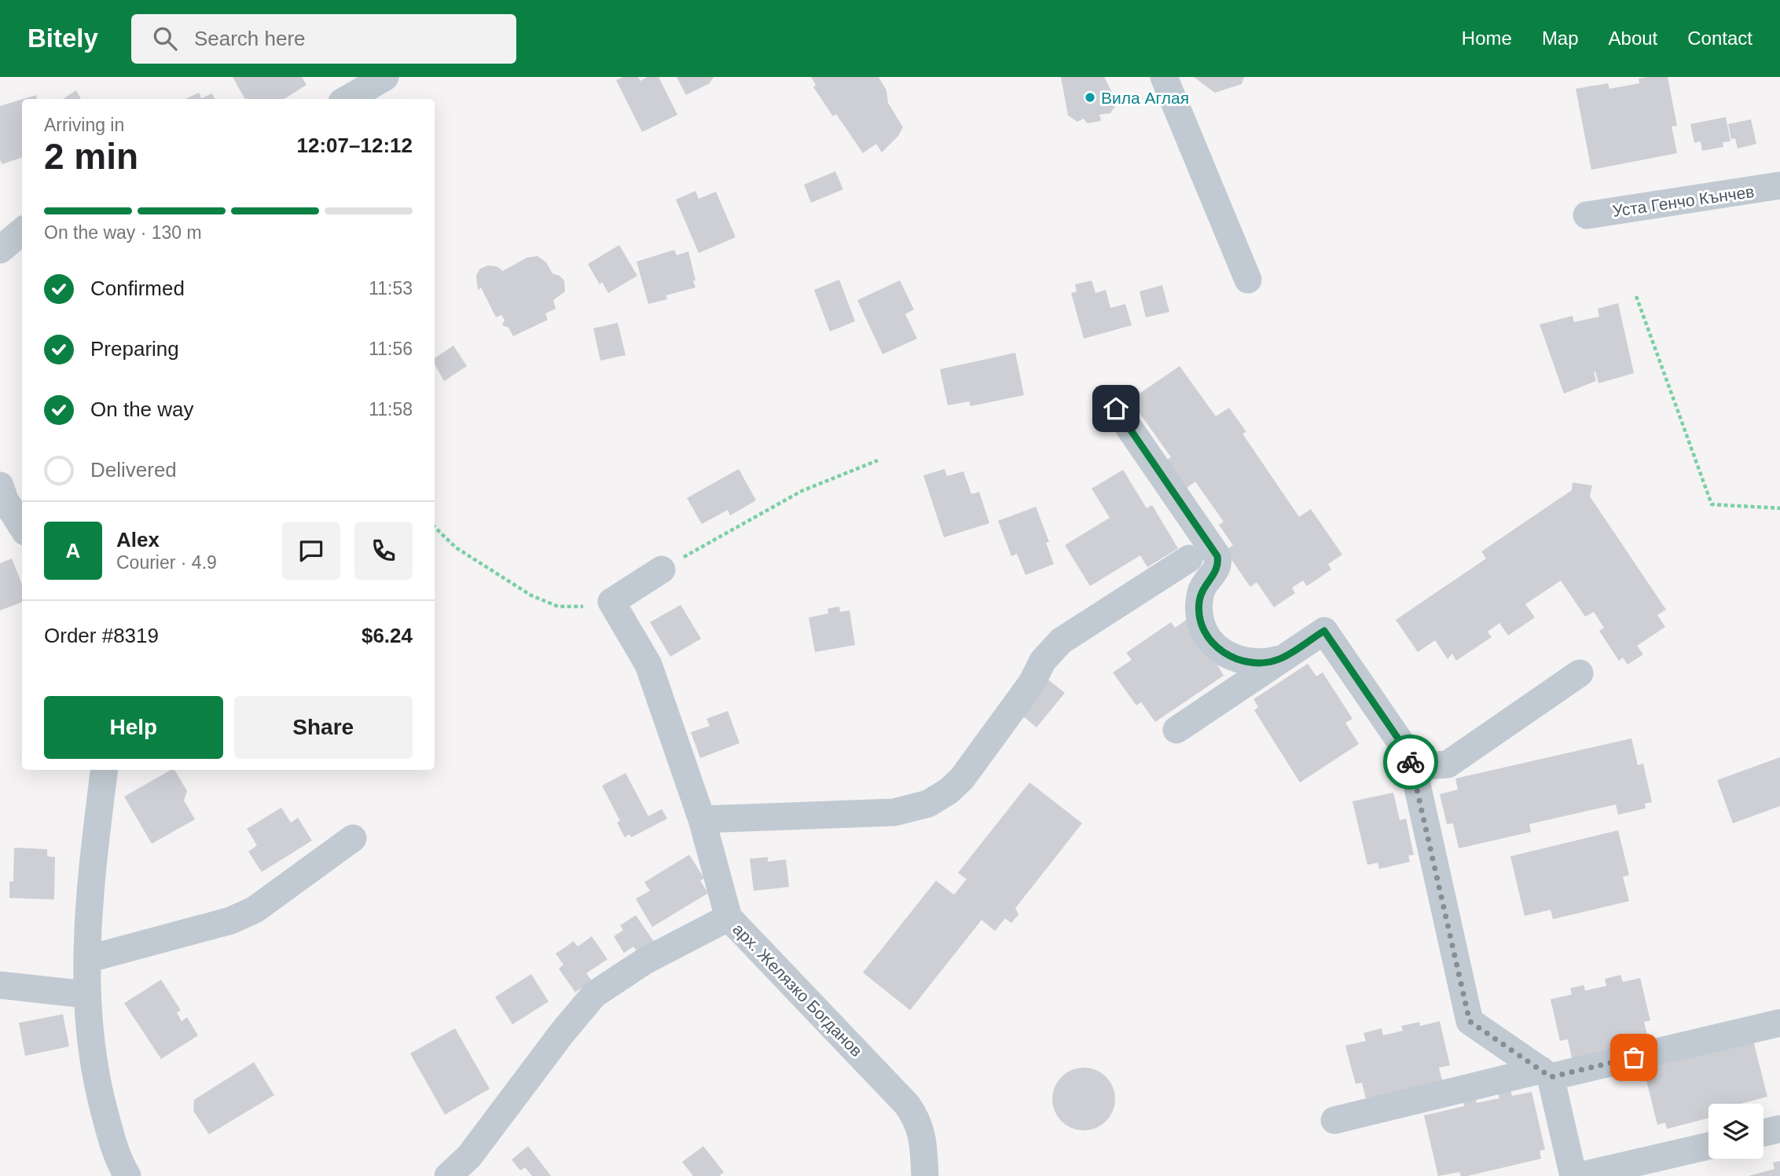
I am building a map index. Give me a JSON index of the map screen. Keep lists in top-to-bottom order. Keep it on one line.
{"streets":{"street":["Уста Генчо Кънчев","арх. Желязко Богданов"]},"places":["Вила Аглая"],"page":{"header":"Bitely","search":"Search here","nav":["Home","Map","About","Contact"],"heading":["2 min","Arriving in","12:07–12:12"],"panel":["Alex","Courier · 4.9","Order #8319","$6.24"],"bar":"On the way · 130 m","list":[["Confirmed","11:53"],["Preparing","11:56"],["On the way","11:58"],"Delivered"],"round":"A","buttons":["Help","Share"]}}
